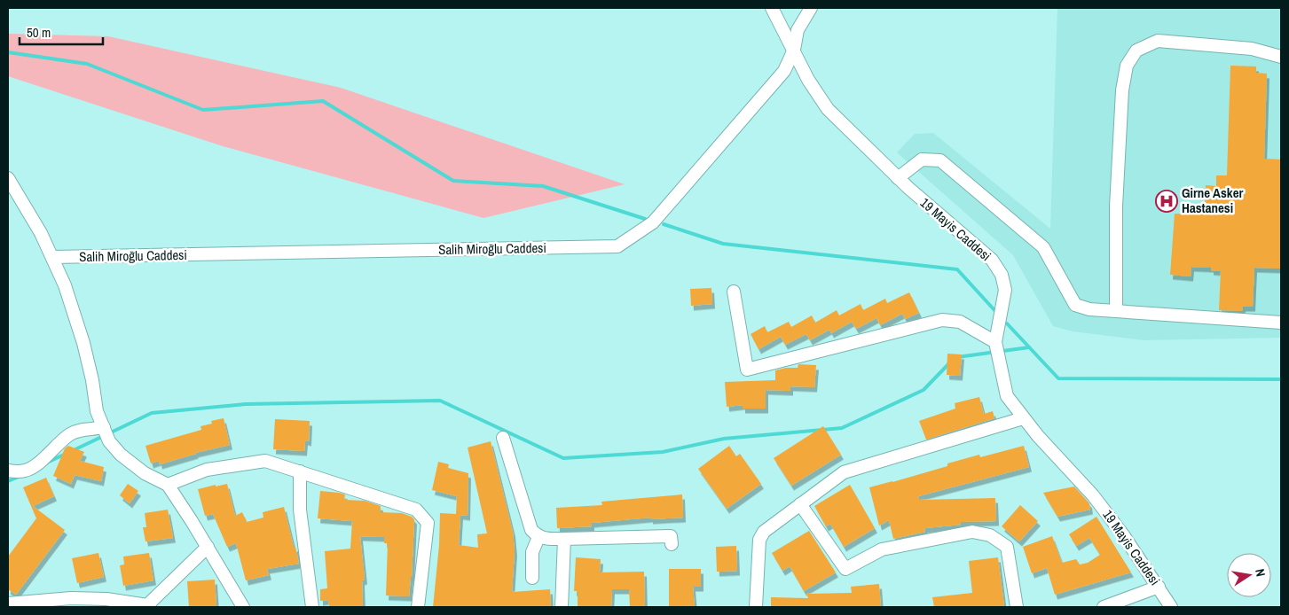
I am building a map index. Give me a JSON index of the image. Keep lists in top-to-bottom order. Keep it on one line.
{"streets":{"street":["19 Mayis Caddesi","Salih Miroğlu Caddesi"]},"crossings":[["19 Mayis Caddesi","Salih Miroğlu Caddesi"]],"places":{"hospital":["Girne Asker Hastanesi"]},"scale_bar":"50 m","north":"right"}
